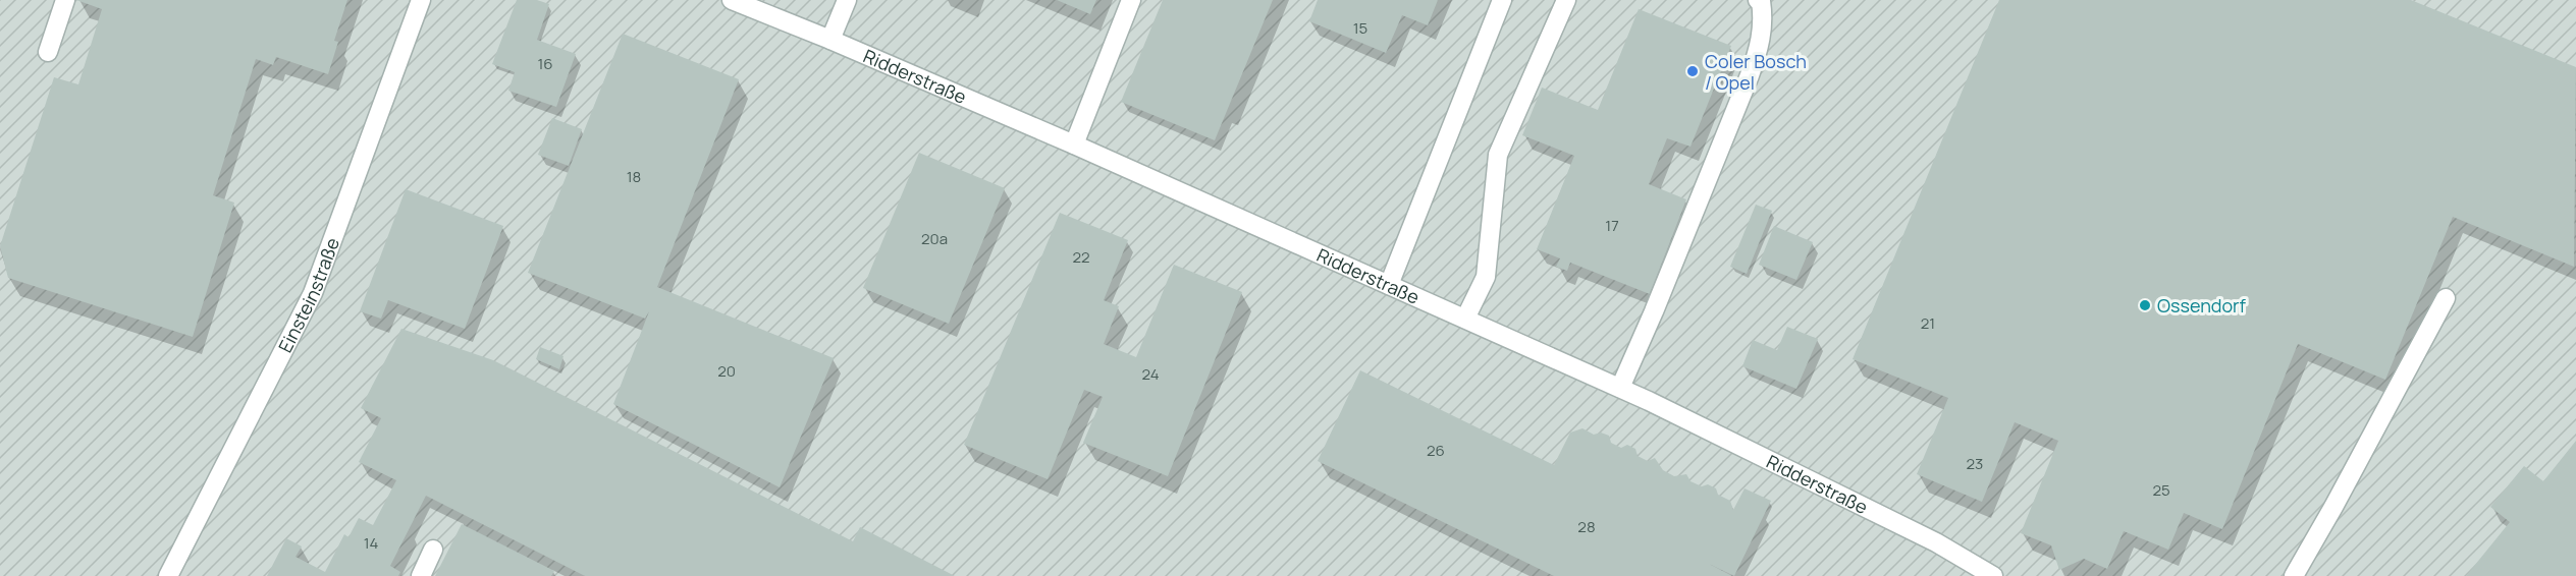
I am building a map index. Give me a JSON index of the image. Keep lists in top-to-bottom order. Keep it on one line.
{"streets":{"street":["Ridderstraße","Einsteinstraße"]},"places":["Coler Bosch / Opel","Ossendorf"],"house_numbers":["15","16","18","17","20a","22","21","20","24","26","23","25","28","14"]}
